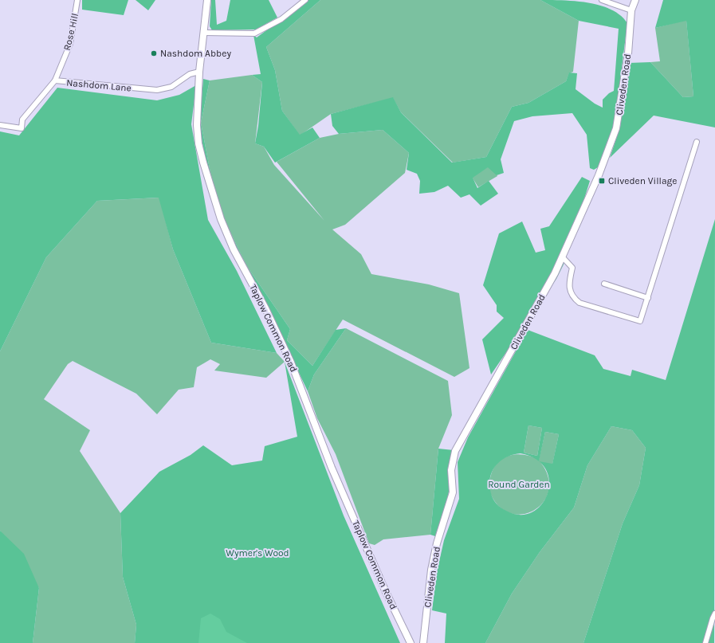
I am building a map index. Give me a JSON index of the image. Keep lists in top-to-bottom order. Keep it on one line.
{"streets":{"street":["Rose Hill","Cliveden Road","Nashdom Lane","Taplow Common Road"]},"crossings":[["Rose Hill","Nashdom Lane"],["Nashdom Lane","Taplow Common Road"]],"parks":["Round Garden","Wymer's Wood"],"places":{"other":["Nashdom Abbey"],"transit":["Cliveden Village"]}}
